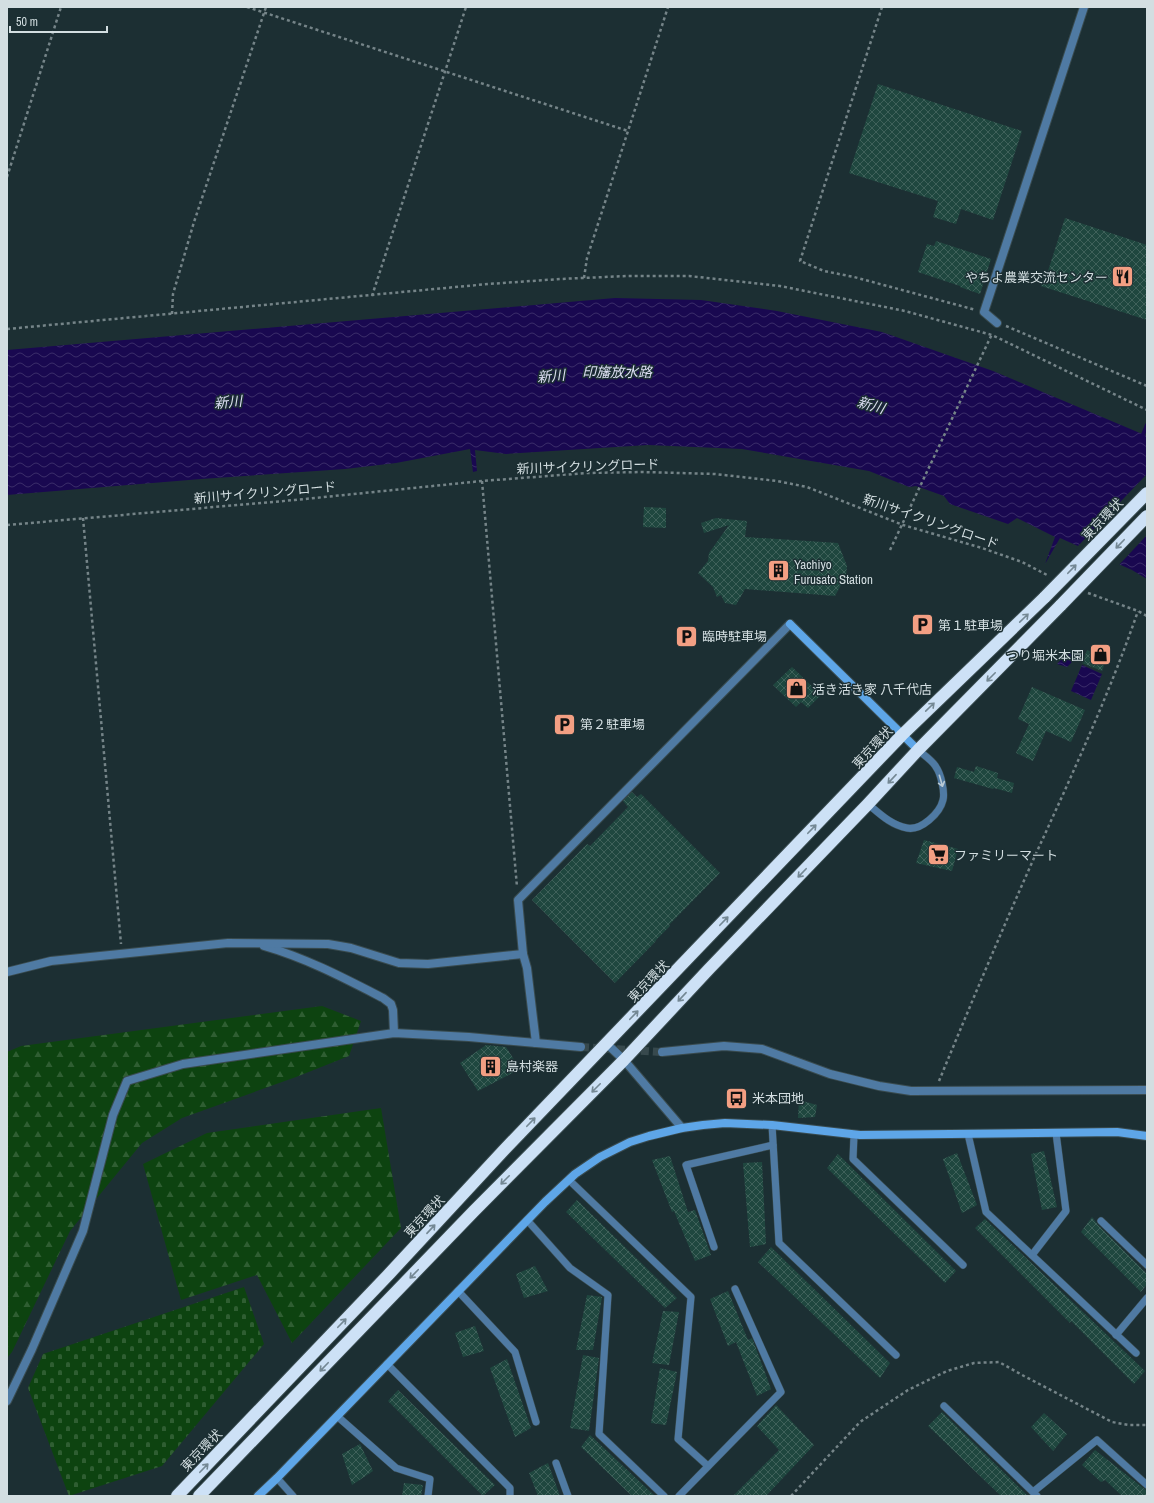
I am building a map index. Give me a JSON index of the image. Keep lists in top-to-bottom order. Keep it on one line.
{"streets":{"highway":["東京環状"],"path":["新川サイクリングロード"]},"water":["印旛放水路","新川"],"places":{"restaurant":["やちよ農業交流センター"],"building":["Yachiyo Furusato Station","島村楽器"],"parking":["第１駐車場","臨時駐車場","第２駐車場"],"shop":["つり堀米本園","活き活き家 八千代店"],"supermarket":["ファミリーマート"],"bus stop":["米本団地"]},"scale_bar":"50 m"}
